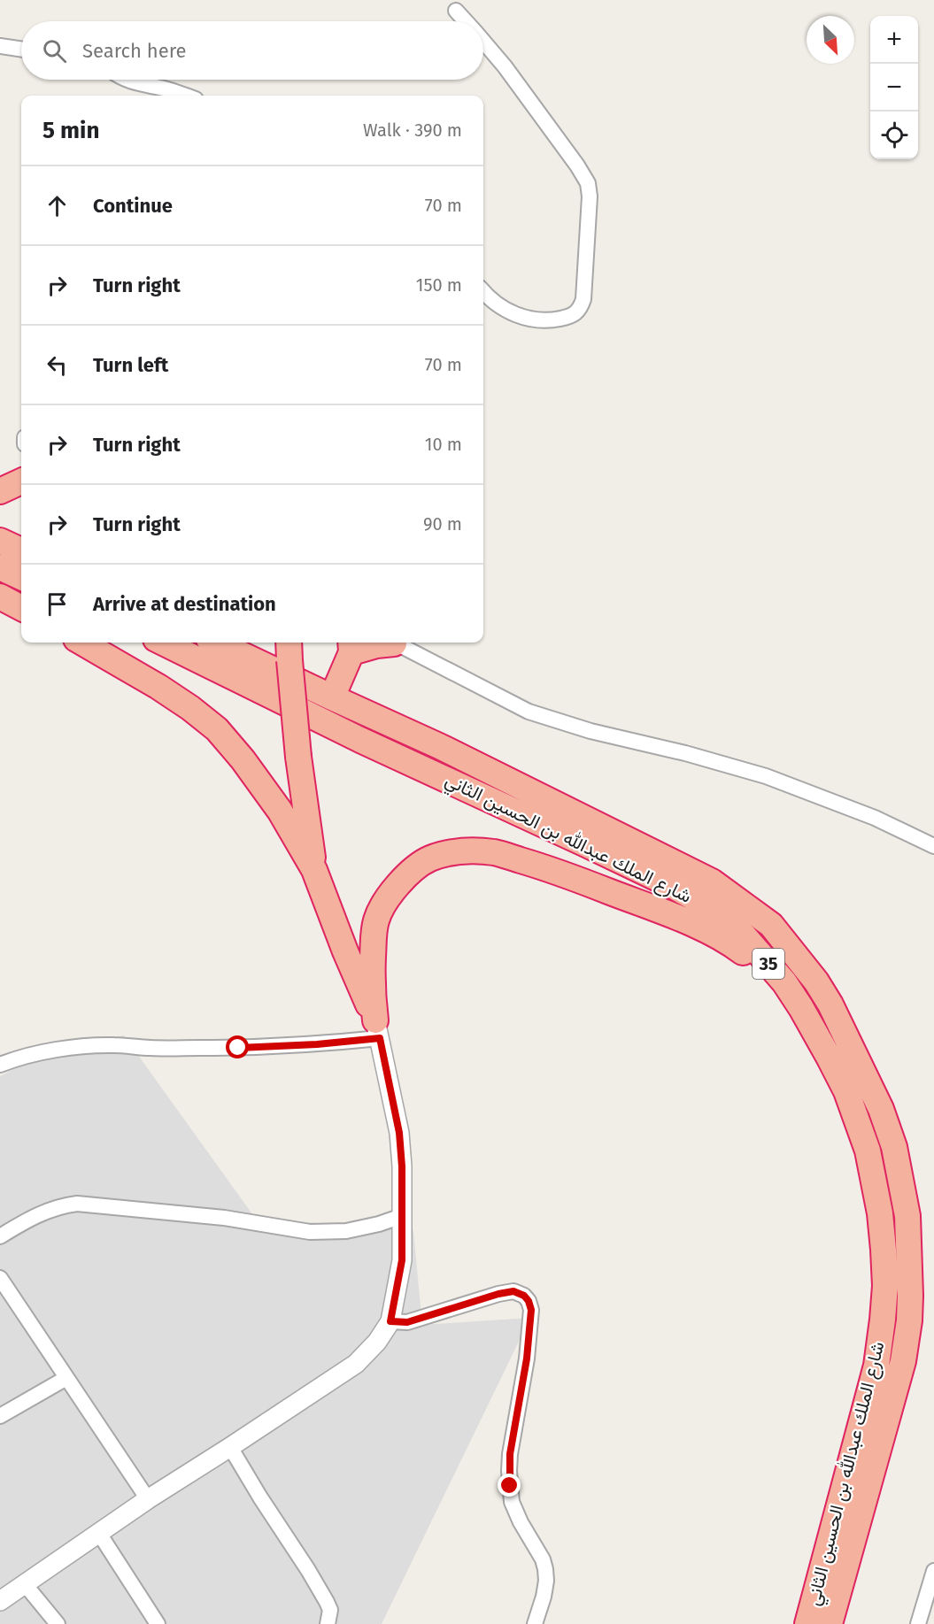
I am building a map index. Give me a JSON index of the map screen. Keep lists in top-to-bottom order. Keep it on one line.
{"streets":{"highway":["شارع الملك عبدالله بن الحسين الثاني","35"]},"north":"bottom right","page":{"map_buttons":["+","−"],"search":"Search here","heading":["5 min","Walk · 390 m"],"list":[["Continue","70 m"],["Turn right","150 m"],["Turn left","70 m"],["Turn right","10 m"],["Turn right","90 m"],"Arrive at destination"]}}
